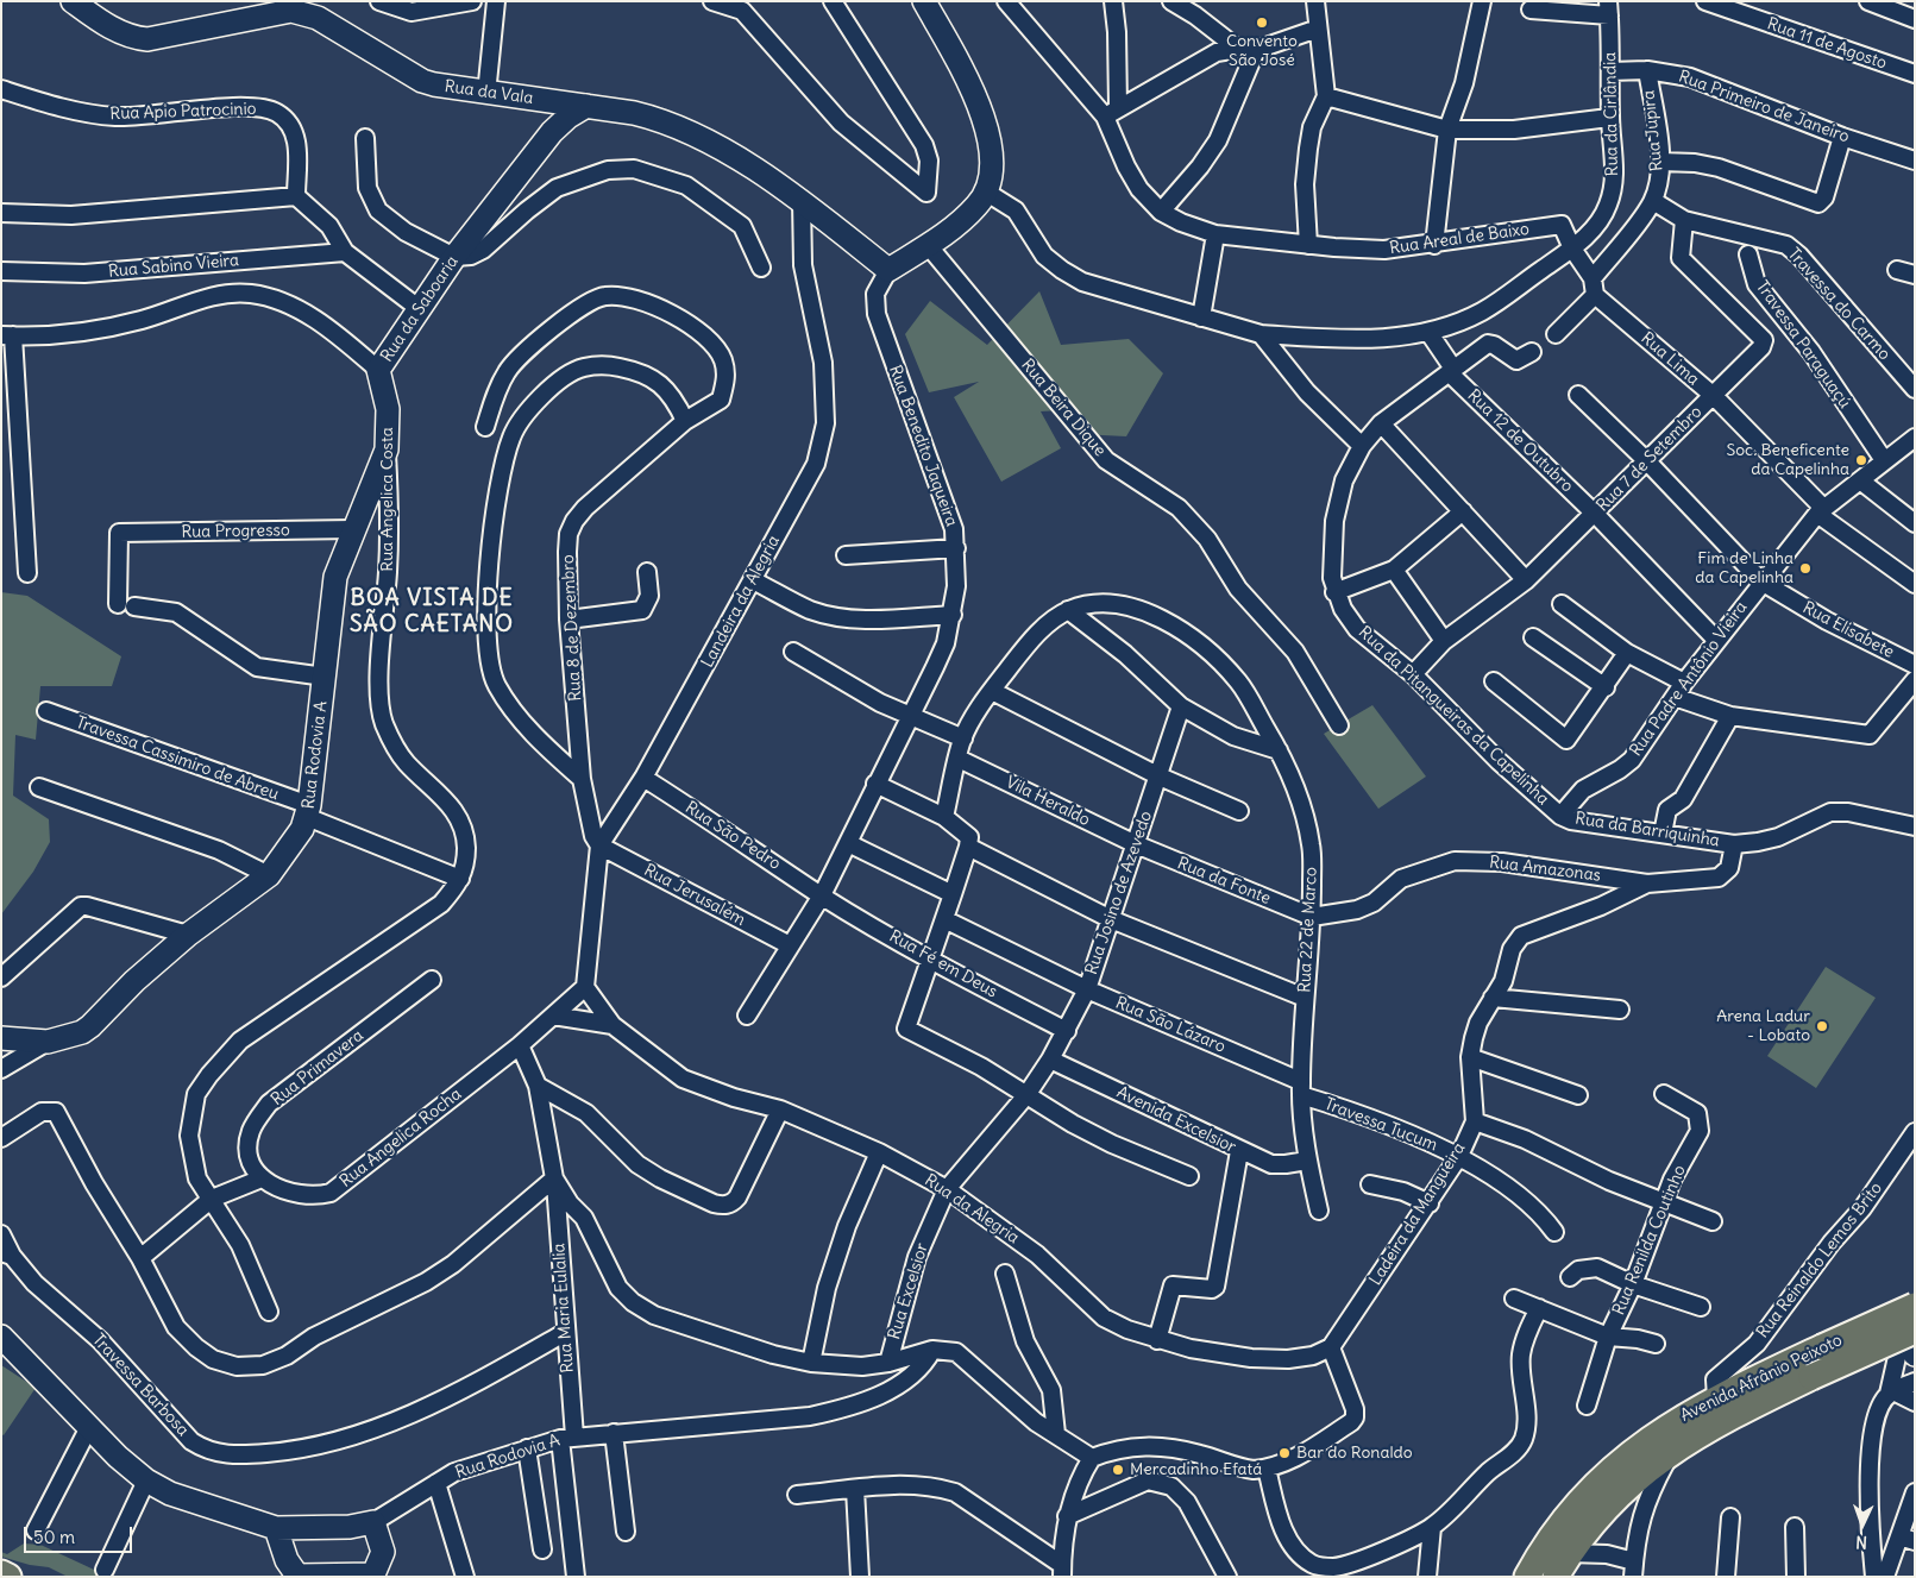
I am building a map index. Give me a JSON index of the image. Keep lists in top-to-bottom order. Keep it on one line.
{"streets":{"main road":["Avenida Afrânio Peixoto"],"street":["Rua 11 de Agosto","Rua da Vala","Rua Primeiro de Janeiro","Rua Apio Patrocinio","Rua da Cirlândia","Rua Jupira","Rua Areal de Baixo","Rua Sabino Vieira","Travessa do Carmo","Rua da Saboaria","Travessa Paraguaçú","Rua Lima","Rua Beira Dique","Rua 12 de Outubro","Rua Benedito Jaqueira","Rua 7 de Setembro","Rua Angelica Costa","Rua Progresso","Landeira da Alegria","Rua 8 de Dezembro","Rua Elisabete","Rua Padre Antônio Vieira","Rua da Pitangueiras da Capelinha","Rua Rodovia A","Travessa Cassimiro de Abreu","Vila Heraldo","Rua da Barriquinha","Rua São Pedro","Rua Amazonas","Rua da Fonte","Rua Josino de Azevedo","Rua Jerusalém","Rua 22 de Marco","Rua Fé em Deus","Rua São Lázaro","Rua Primavera","Avenida Excelsior","Travessa Tucum","Rua Angelica Rocha","Rua da Alegria","Ladeira da Mangueira","Rua Renilda Coutinho","Rua Reinaldo Lemos Brito","Rua Excelsior","Rua Maria Eulalia","Travessa Barbosa"]},"crossings":[["Rua da Vala","Rua da Saboaria"],["Rua da Vala","Rua Benedito Jaqueira"],["Rua da Vala","Landeira da Alegria"],["Rua Primeiro de Janeiro","Rua da Cirlândia"],["Rua Primeiro de Janeiro","Rua Jupira"],["Rua da Cirlândia","Rua Areal de Baixo"],["Rua da Cirlândia","Rua 12 de Outubro"],["Rua Jupira","Travessa do Carmo"],["Travessa do Carmo","Rua 7 de Setembro"],["Rua da Saboaria","Rua Angelica Costa"],["Travessa Paraguaçú","Rua Padre Antônio Vieira"],["Rua Lima","Rua 7 de Setembro"],["Rua Lima","Rua Padre Antônio Vieira"],["Rua 12 de Outubro","Rua 7 de Setembro"],["Rua 12 de Outubro","Rua Padre Antônio Vieira"],["Rua 12 de Outubro","Rua da Pitangueiras da Capelinha"],["Rua Benedito Jaqueira","Rua São Pedro"],["Rua Benedito Jaqueira","Rua Jerusalém"],["Rua Benedito Jaqueira","Rua Fé em Deus"],["Rua 7 de Setembro","Rua Elisabete"],["Rua 7 de Setembro","Rua da Pitangueiras da Capelinha"],["Rua Angelica Costa","Rua Rodovia A"],["Rua Angelica Costa","Travessa Cassimiro de Abreu"],["Rua Progresso","Rua Rodovia A"],["Landeira da Alegria","Rua 8 de Dezembro"],["Landeira da Alegria","Rua São Pedro"],["Landeira da Alegria","Rua Jerusalém"],["Landeira da Alegria","Rua Angelica Rocha"],["Landeira da Alegria","Rua da Alegria"],["Rua 8 de Dezembro","Rua Jerusalém"],["Rua Elisabete","Rua Padre Antônio Vieira"],["Rua Padre Antônio Vieira","Rua da Pitangueiras da Capelinha"],["Rua Padre Antônio Vieira","Rua da Barriquinha"],["Rua da Pitangueiras da Capelinha","Rua da Barriquinha"],["Rua Rodovia A","Travessa Cassimiro de Abreu"],["Rua Rodovia A","Rua Maria Eulalia"],["Vila Heraldo","Rua da Fonte"],["Vila Heraldo","Rua Josino de Azevedo"],["Vila Heraldo","Rua 22 de Marco"],["Rua São Pedro","Rua Fé em Deus"],["Rua Amazonas","Rua da Fonte"],["Rua Amazonas","Rua 22 de Marco"],["Rua Amazonas","Ladeira da Mangueira"],["Rua da Fonte","Rua Josino de Azevedo"],["Rua da Fonte","Rua 22 de Marco"],["Rua Josino de Azevedo","Rua Fé em Deus"],["Rua Josino de Azevedo","Rua São Lázaro"],["Rua Josino de Azevedo","Avenida Excelsior"],["Rua Josino de Azevedo","Rua da Alegria"],["Rua Josino de Azevedo","Rua Excelsior"],["Rua 22 de Marco","Rua São Lázaro"],["Rua 22 de Marco","Avenida Excelsior"],["Rua 22 de Marco","Travessa Tucum"],["Rua São Lázaro","Travessa Tucum"],["Rua Primavera","Rua Angelica Rocha"],["Travessa Tucum","Ladeira da Mangueira"],["Rua Angelica Rocha","Rua da Alegria"],["Rua Angelica Rocha","Rua Maria Eulalia"],["Rua da Alegria","Ladeira da Mangueira"],["Rua da Alegria","Rua Excelsior"],["Rua Reinaldo Lemos Brito","Avenida Afrânio Peixoto"],["Rua Maria Eulalia","Travessa Barbosa"]],"districts":["BOA VISTA DE SÃO CAETANO"],"places":["Convento São José","Soc. Beneficente da Capelinha","Fim de Linha da Capelinha","Arena Ladur - Lobato","Bar do Ronaldo","Mercadinho Efatá"],"scale_bar":"50 m","north":"bottom"}
